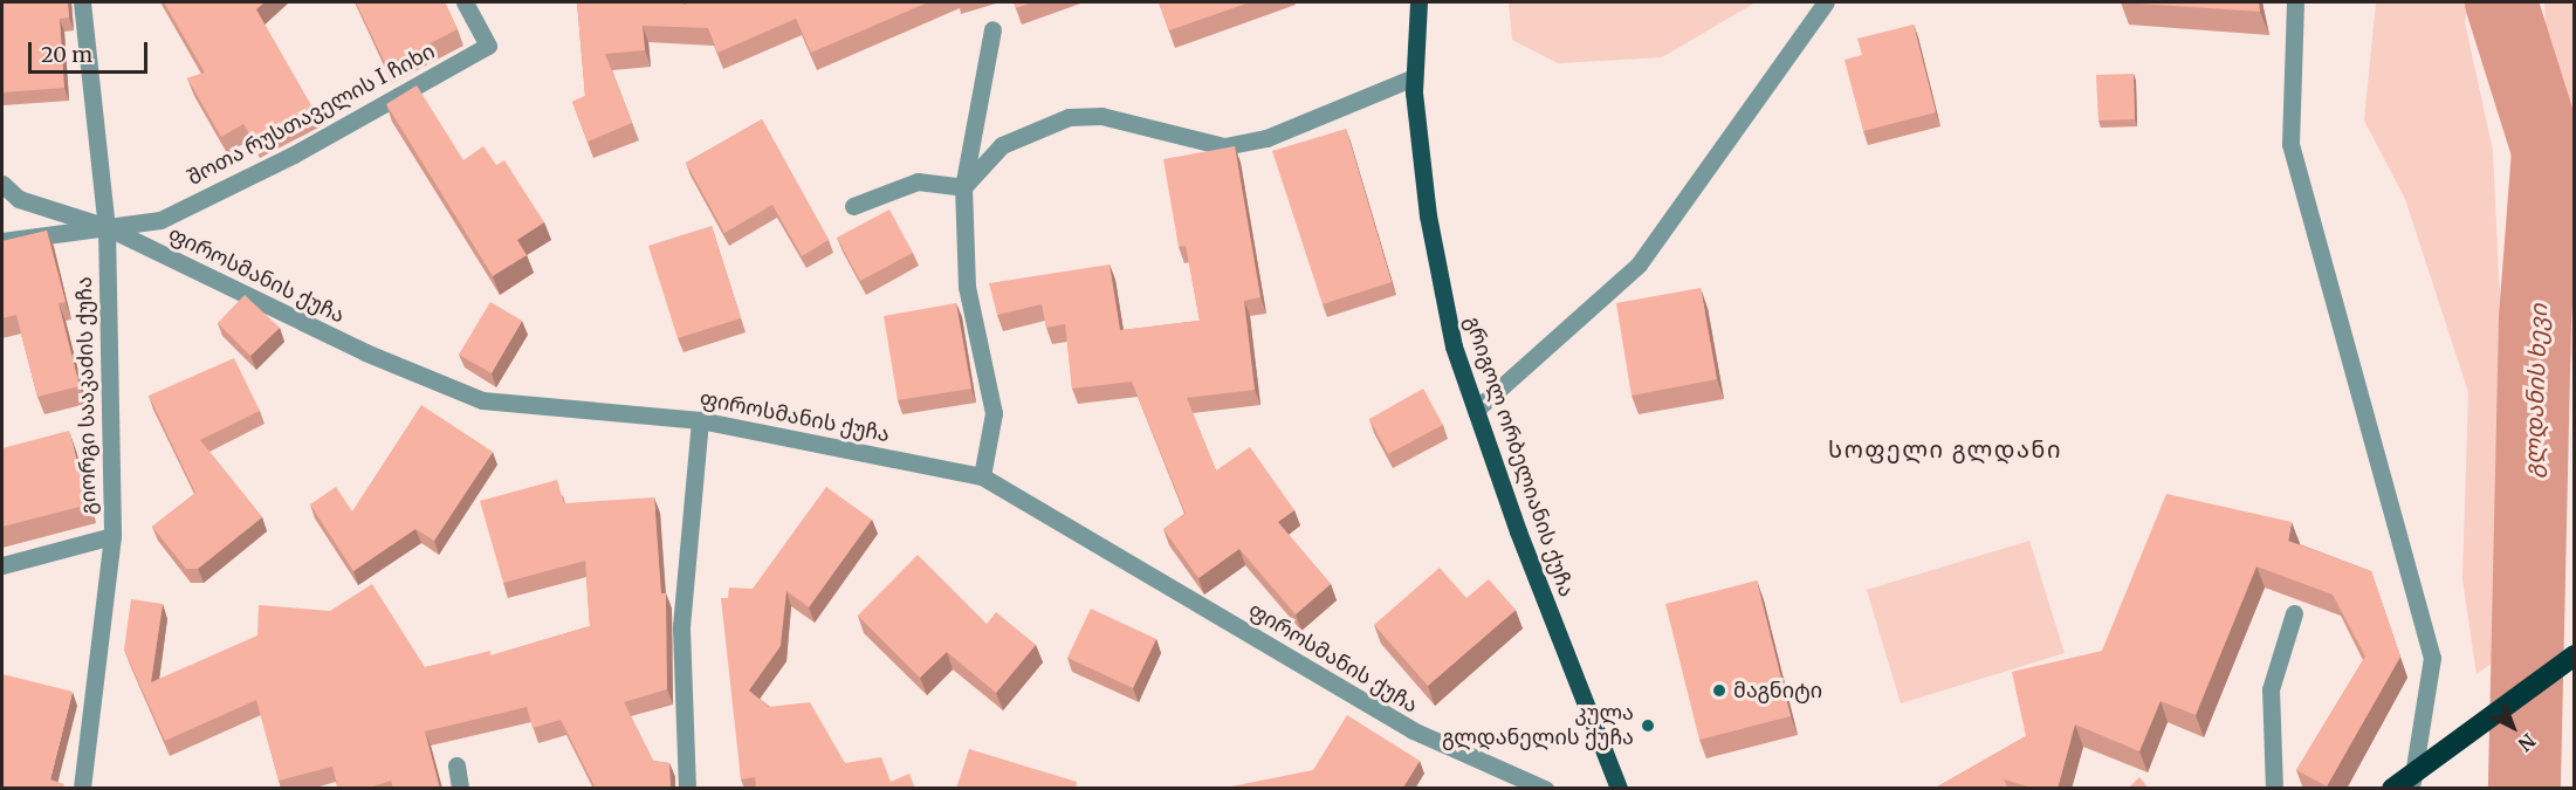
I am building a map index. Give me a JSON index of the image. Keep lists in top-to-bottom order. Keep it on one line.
{"streets":{"main road":["გრიგოლ ორბელიანის ქუჩა"],"street":["შოთა რუსთაველის I ჩიხი","ფიროსმანის ქუჩა","გიორგი სააკაძის ქუჩა"]},"crossings":[["შოთა რუსთაველის I ჩიხი","ფიროსმანის ქუჩა"],["შოთა რუსთაველის I ჩიხი","გიორგი სააკაძის ქუჩა"],["ფიროსმანის ქუჩა","გიორგი სააკაძის ქუჩა"]],"districts":["სოფელი გლდანი"],"water":["გლდანის ხევი"],"places":["მაგნიტი","კულა გლდანელის ქუჩა"],"scale_bar":"20 m","north":"bottom right"}
